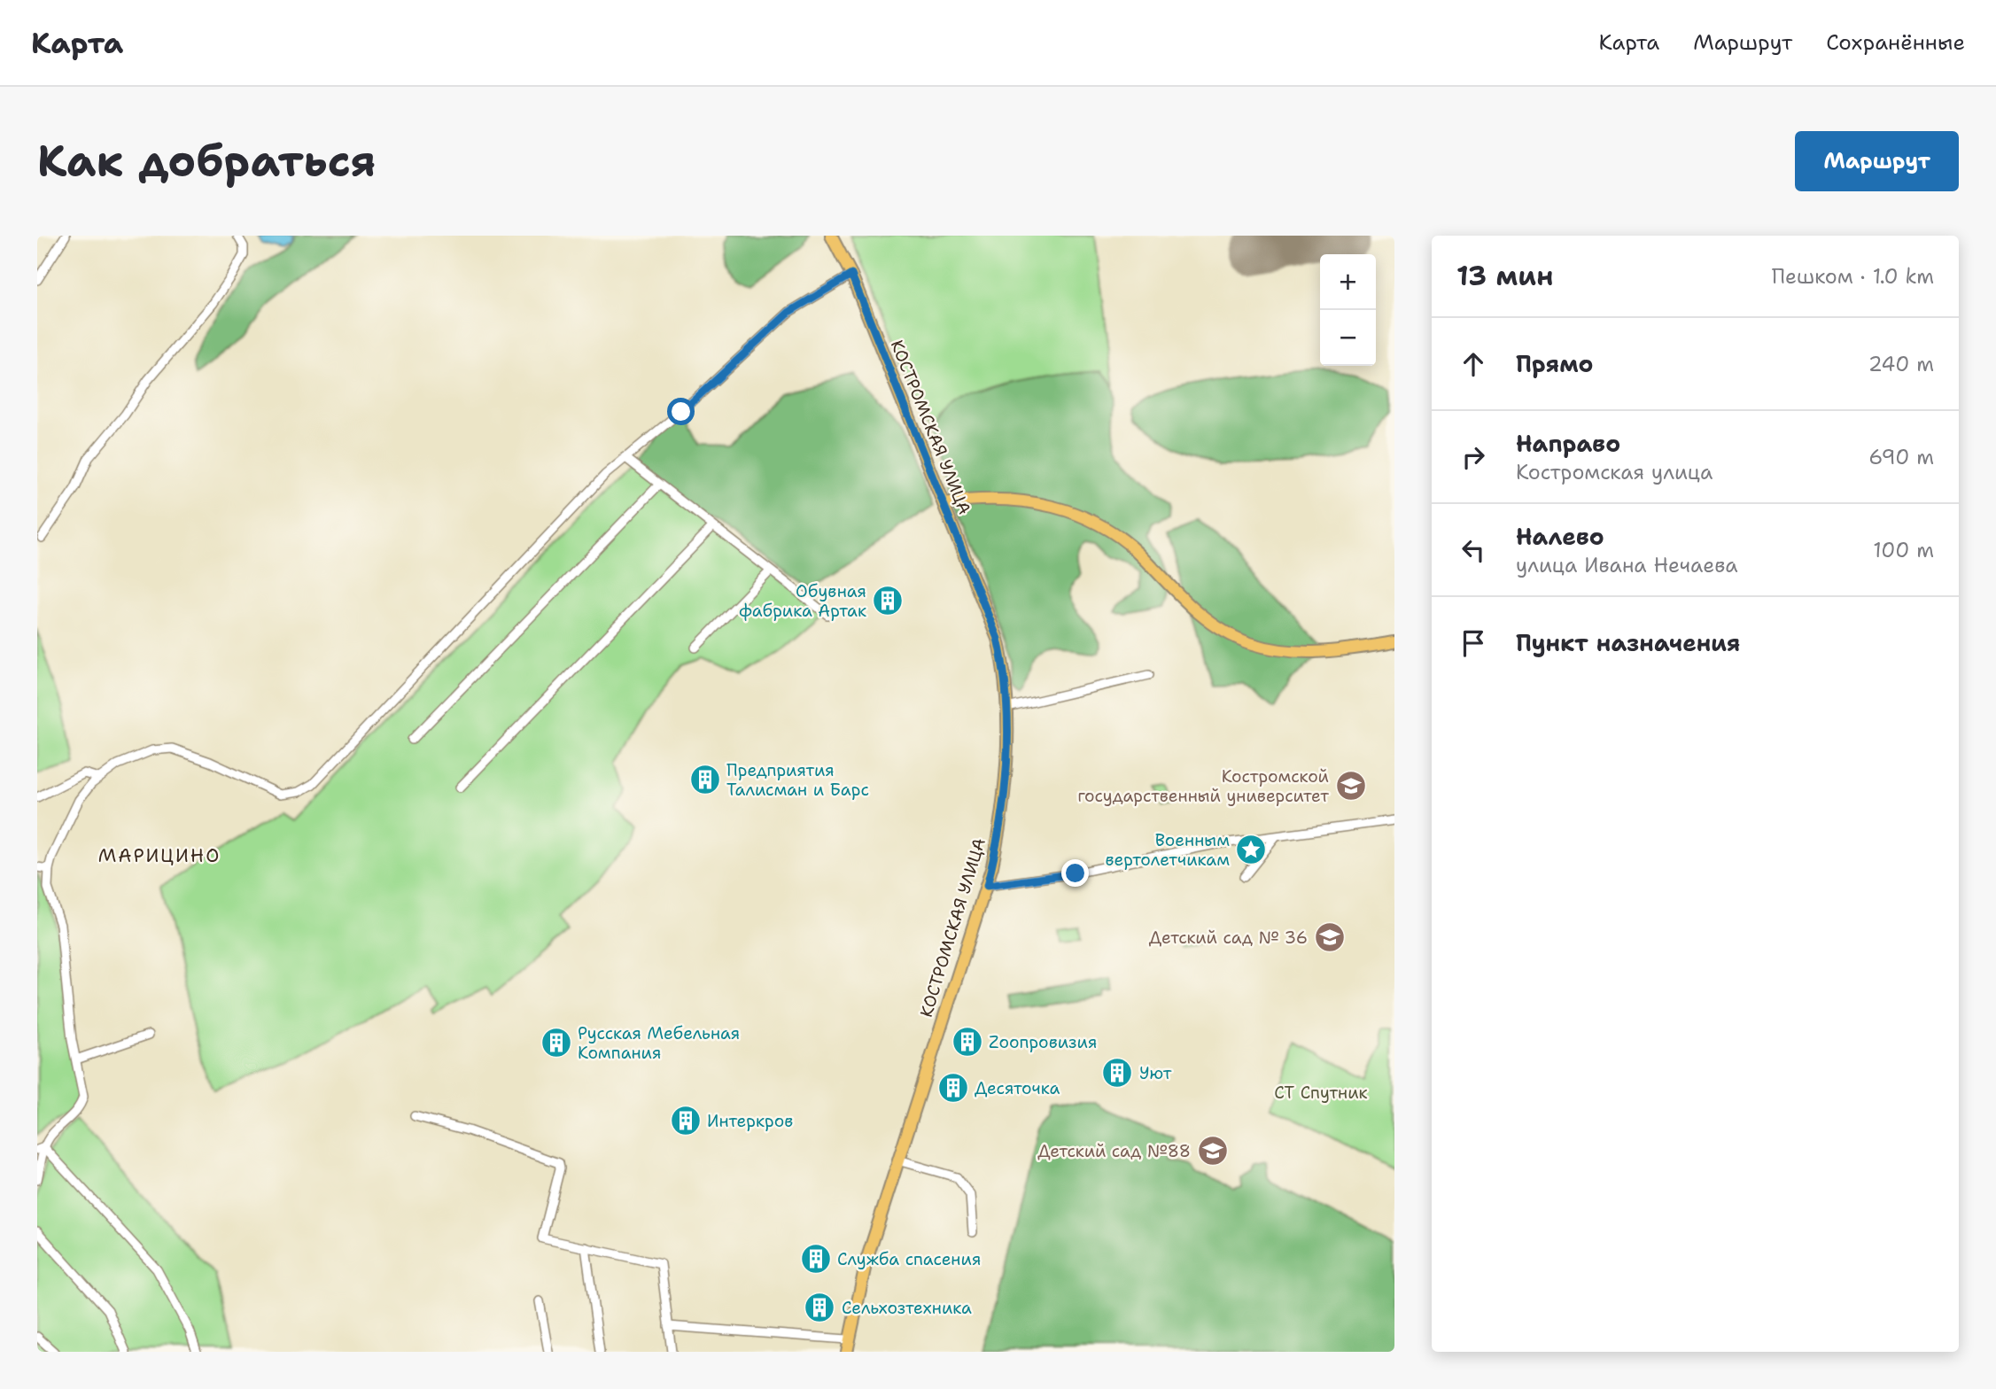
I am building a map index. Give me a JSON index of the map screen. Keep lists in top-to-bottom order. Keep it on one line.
{"streets":{"main road":["КОСТРОМСКАЯ УЛИЦА"]},"districts":["МАРИЦИНО"],"parks":["СТ Спутник"],"places":{"building":["Обувная фабрика Артак","Предприятия Талисман и Барс","Zоопровизия","Русская Мебельная Компания","Уют","Десяточка","Интеркров","Служба спасения","Сельхозтехника"],"school or university":["Костромской государственный университет","Детский сад № 36","Детский сад №88"],"place":["Военным вертолетчикам"]},"page":{"header":"Карта","nav":["Карта","Маршрут","Сохранённые"],"buttons":"Маршрут","title":"Как добраться","heading":["13 мин","Пешком · 1.0 km"],"map_buttons":["+","−"],"list":[["Прямо","240 m"],["Направо","Костромская улица","690 m"],["Налево","улица Ивана Нечаева","100 m"],"Пункт назначения"]}}
